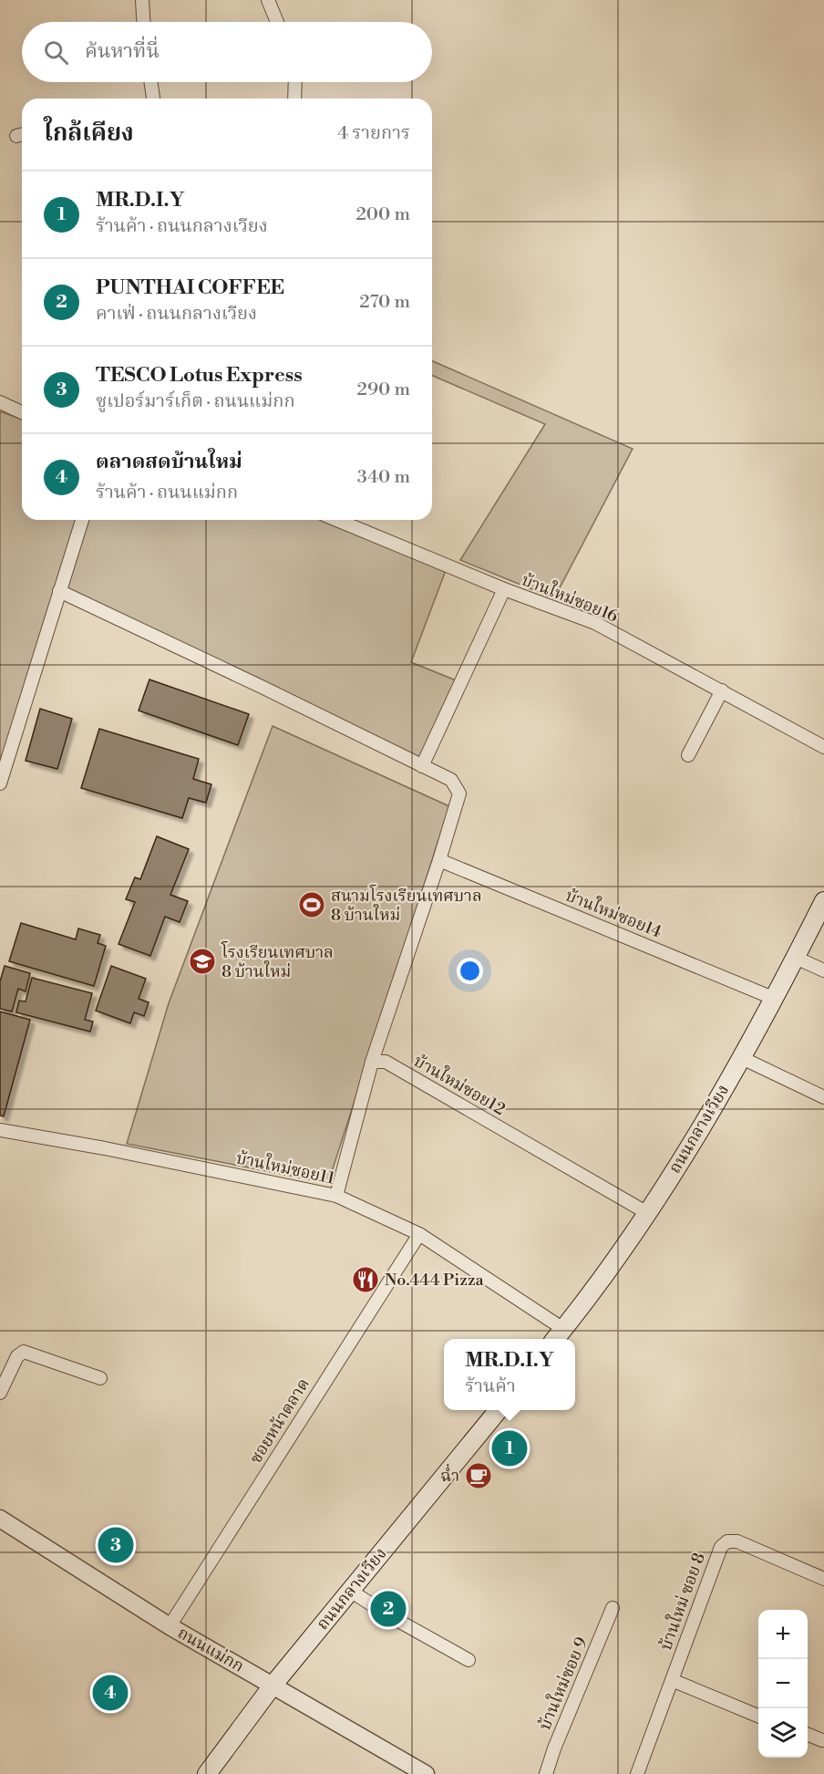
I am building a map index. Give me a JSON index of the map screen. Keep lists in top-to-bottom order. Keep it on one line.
{"streets":{"main road":["ถนนกลางเวียง"],"street":["บ้านใหม่ซอย16","บ้านใหม่ซอย14","บ้านใหม่ซอย12","บ้านใหม่ซอย11","ซอยหน้าตลาด","บ้านใหม่ ซอย 8","ถนนแม่กก","บ้านใหม่ซอย 9"]},"crossings":[["บ้านใหม่ซอย14","ถนนกลางเวียง"],["บ้านใหม่ซอย12","ถนนกลางเวียง"],["ถนนกลางเวียง","บ้านใหม่ซอย11"],["ถนนกลางเวียง","ถนนแม่กก"],["บ้านใหม่ซอย11","ซอยหน้าตลาด"],["ซอยหน้าตลาด","ถนนแม่กก"]],"places":{"sports":["สนามโรงเรียนเทศบาล 8 บ้านใหม่"],"school or university":["โรงเรียนเทศบาล 8 บ้านใหม่"],"restaurant":["No.444 Pizza"],"cafe":["ฉ่ำ"]},"page":{"search":"ค้นหาที่นี่","heading":["ใกล้เคียง","4 รายการ"],"list":[{"mark":"1","name":"MR.D.I.Y","note":"ร้านค้า · ถนนกลางเวียง","value":"200 m"},{"mark":"2","name":"PUNTHAI COFFEE","note":"คาเฟ่ · ถนนกลางเวียง","value":"270 m"},{"mark":"3","name":"TESCO Lotus Express","note":"ซูเปอร์มาร์เก็ต · ถนนแม่กก","value":"290 m"},{"mark":"4","name":"ตลาดสดบ้านใหม่","note":"ร้านค้า · ถนนแม่กก","value":"340 m"}],"popup":["MR.D.I.Y","ร้านค้า"],"pins":["1","3","2","4"],"map_buttons":["+","−"]}}
